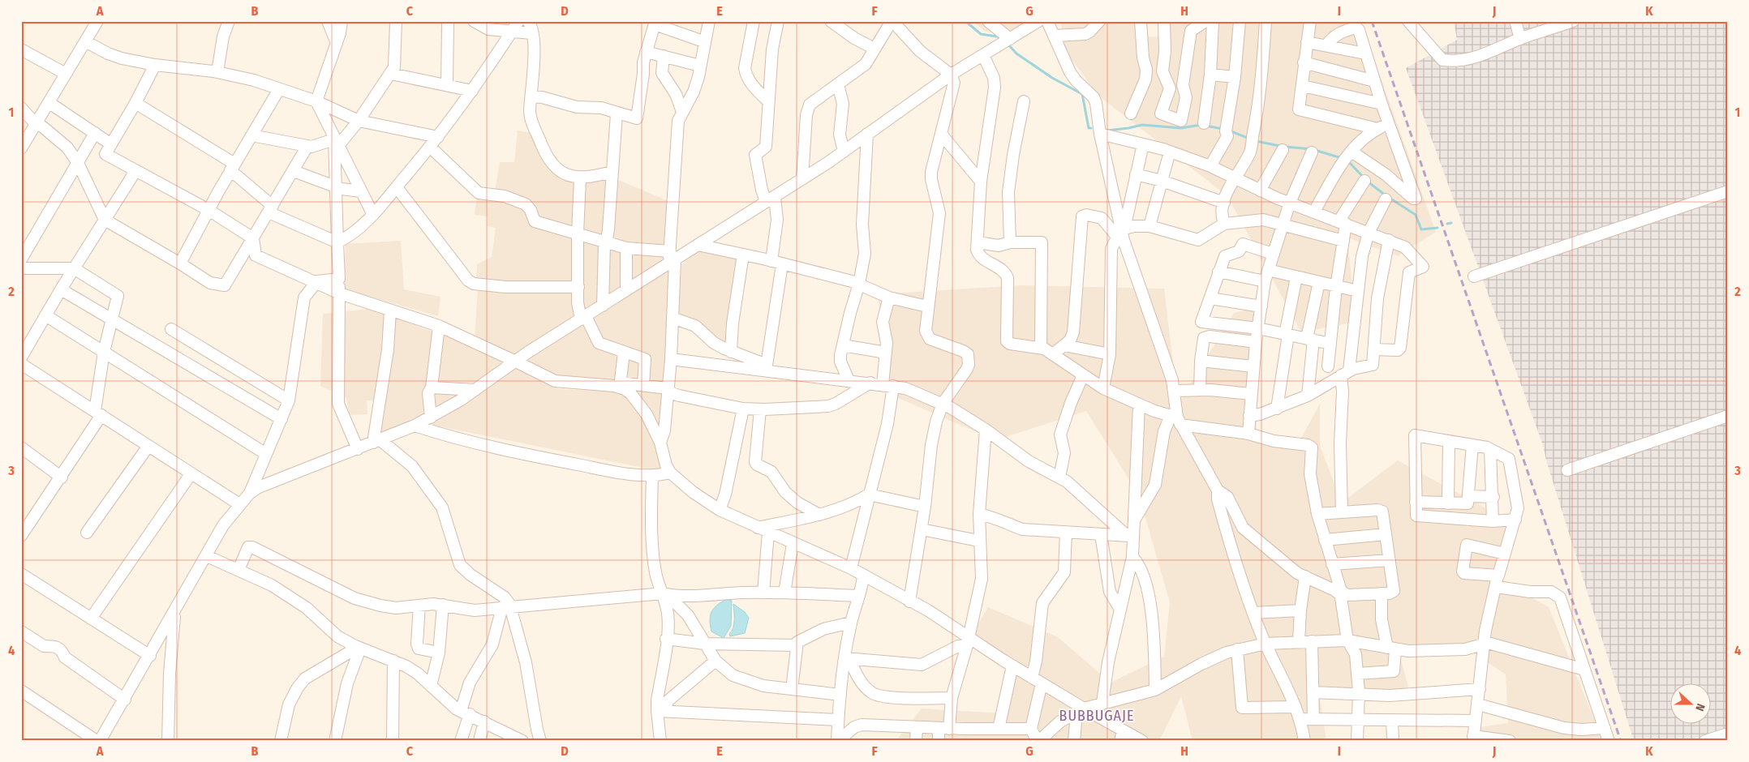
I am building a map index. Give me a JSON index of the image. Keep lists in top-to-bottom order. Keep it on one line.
{"districts":["BUBBUGAJE"],"north":"right","grid":{"columns":["A","B","C","D","E","F","G","H","I","J","K"],"rows":["1","2","3","4"]}}
